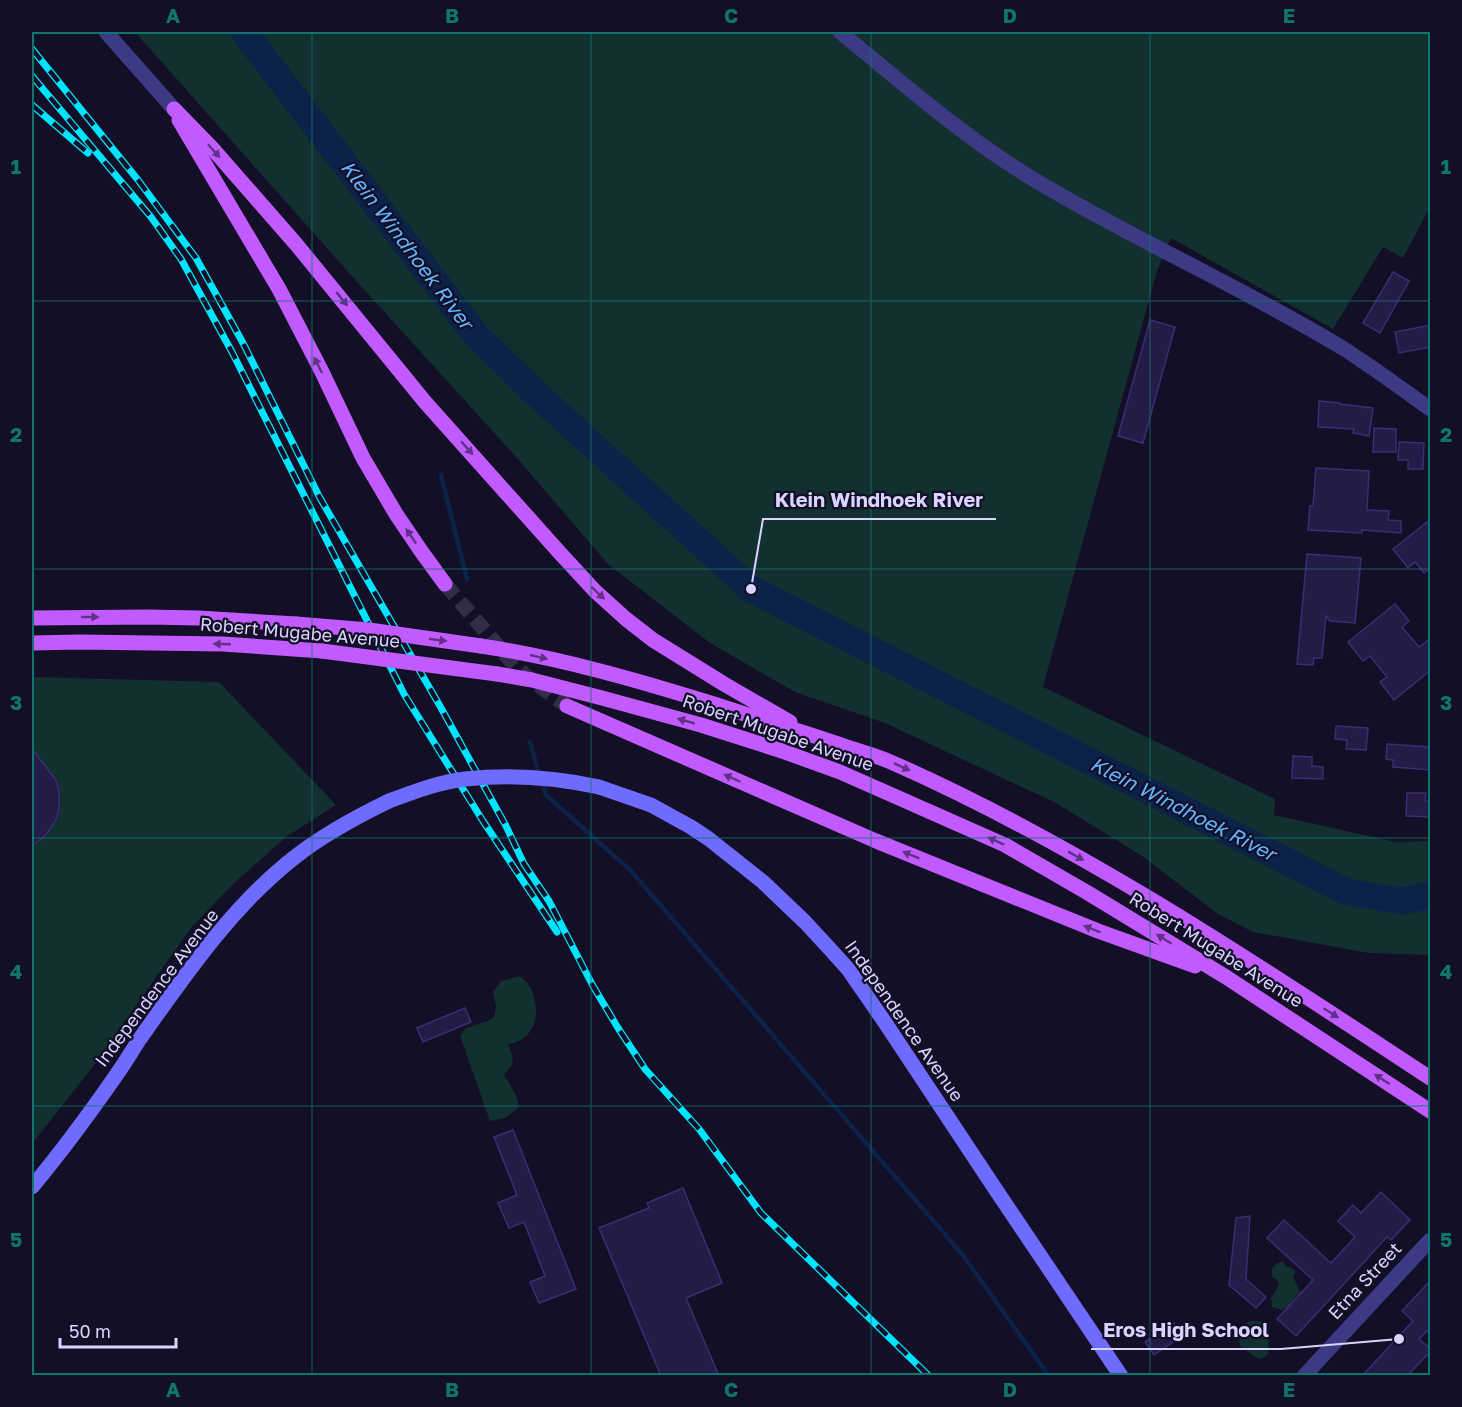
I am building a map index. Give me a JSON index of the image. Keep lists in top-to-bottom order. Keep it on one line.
{"streets":{"main road":["Robert Mugabe Avenue","Independence Avenue"],"street":["Etna Street"]},"water":["Klein Windhoek River"],"places":["Klein Windhoek River","Eros High School"],"scale_bar":"50 m","grid":{"columns":["A","B","C","D","E"],"rows":["1","2","3","4","5"]}}
